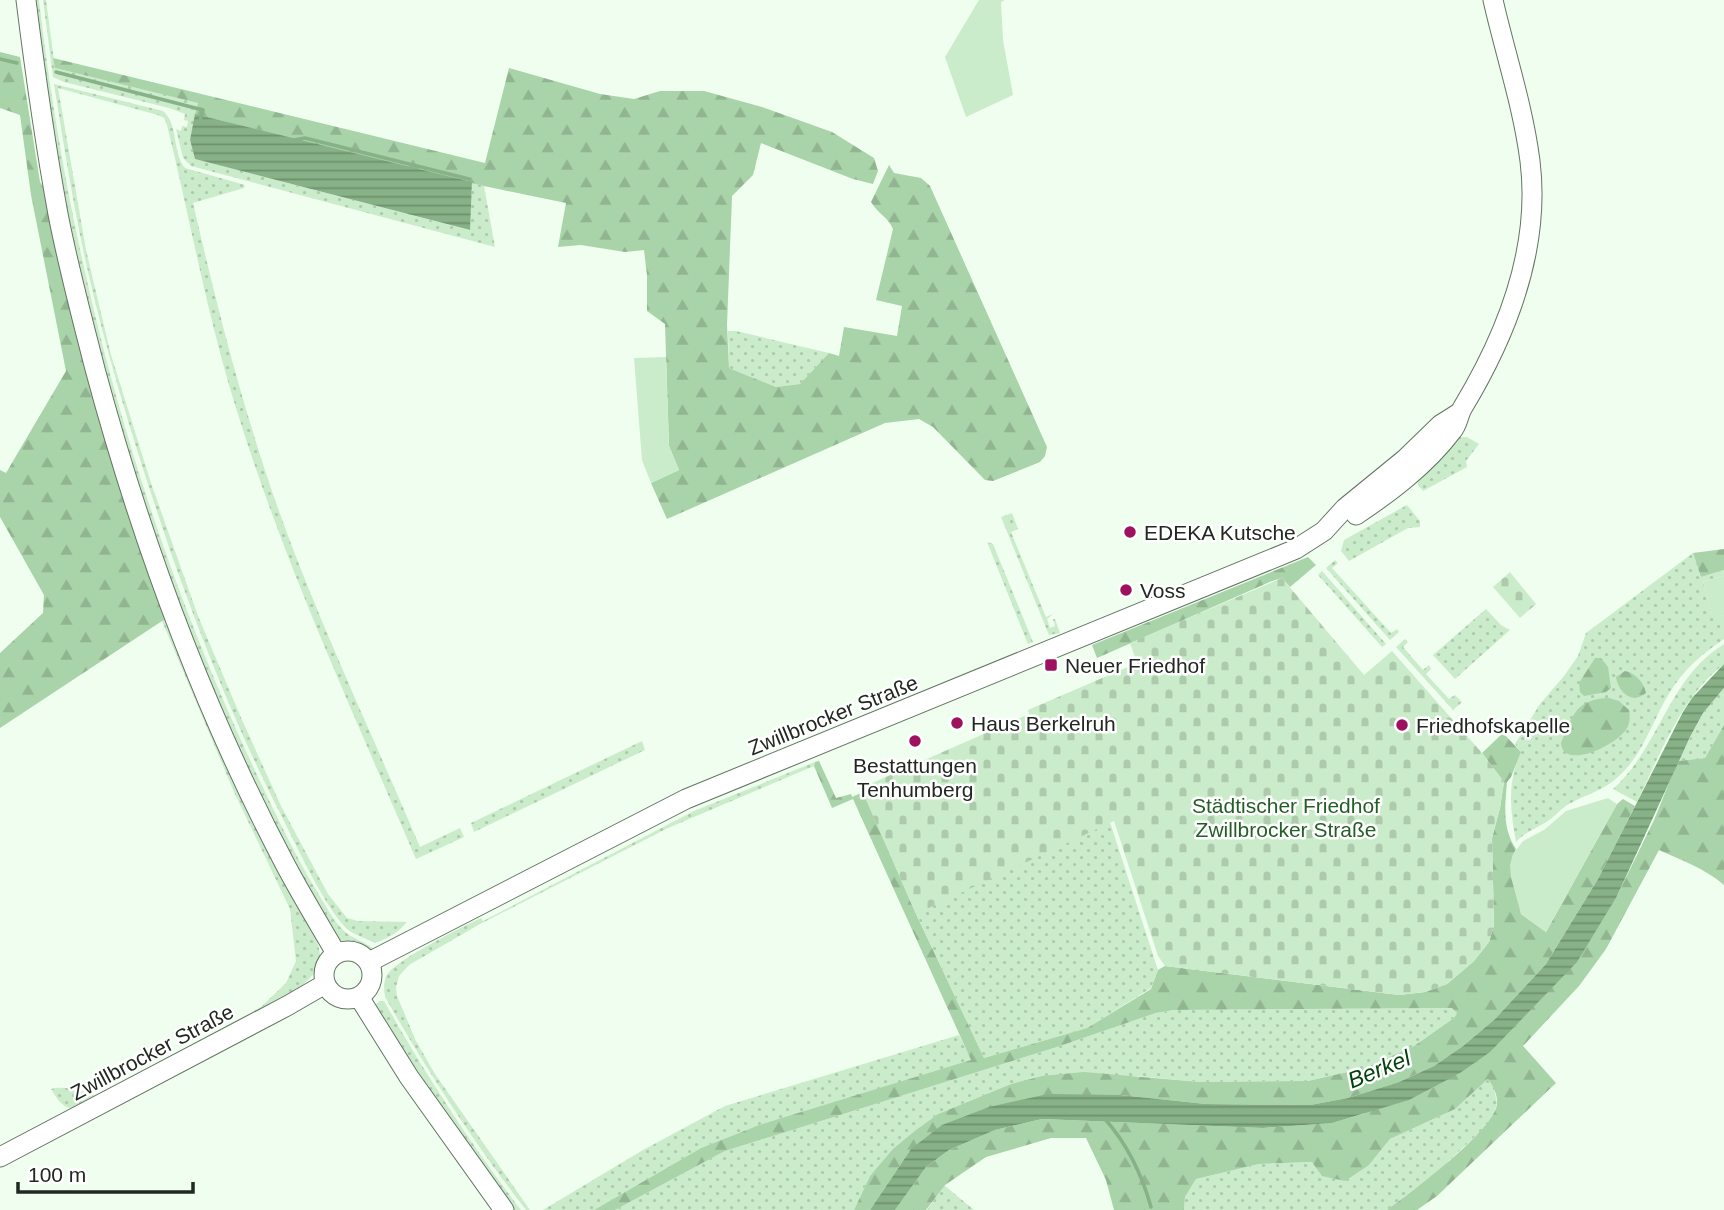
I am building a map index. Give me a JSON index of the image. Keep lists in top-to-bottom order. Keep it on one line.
{"streets":{"main road":["Zwillbrocker Straße"]},"water":["Berkel"],"parks":["Städtischer Friedhof Zwillbrocker Straße"],"places":{"other":["EDEKA Kutsche","Voss","Haus Berkelruh","Friedhofskapelle","Bestattungen Tenhumberg"],"transit":["Neuer Friedhof"]},"scale_bar":"100 m"}
